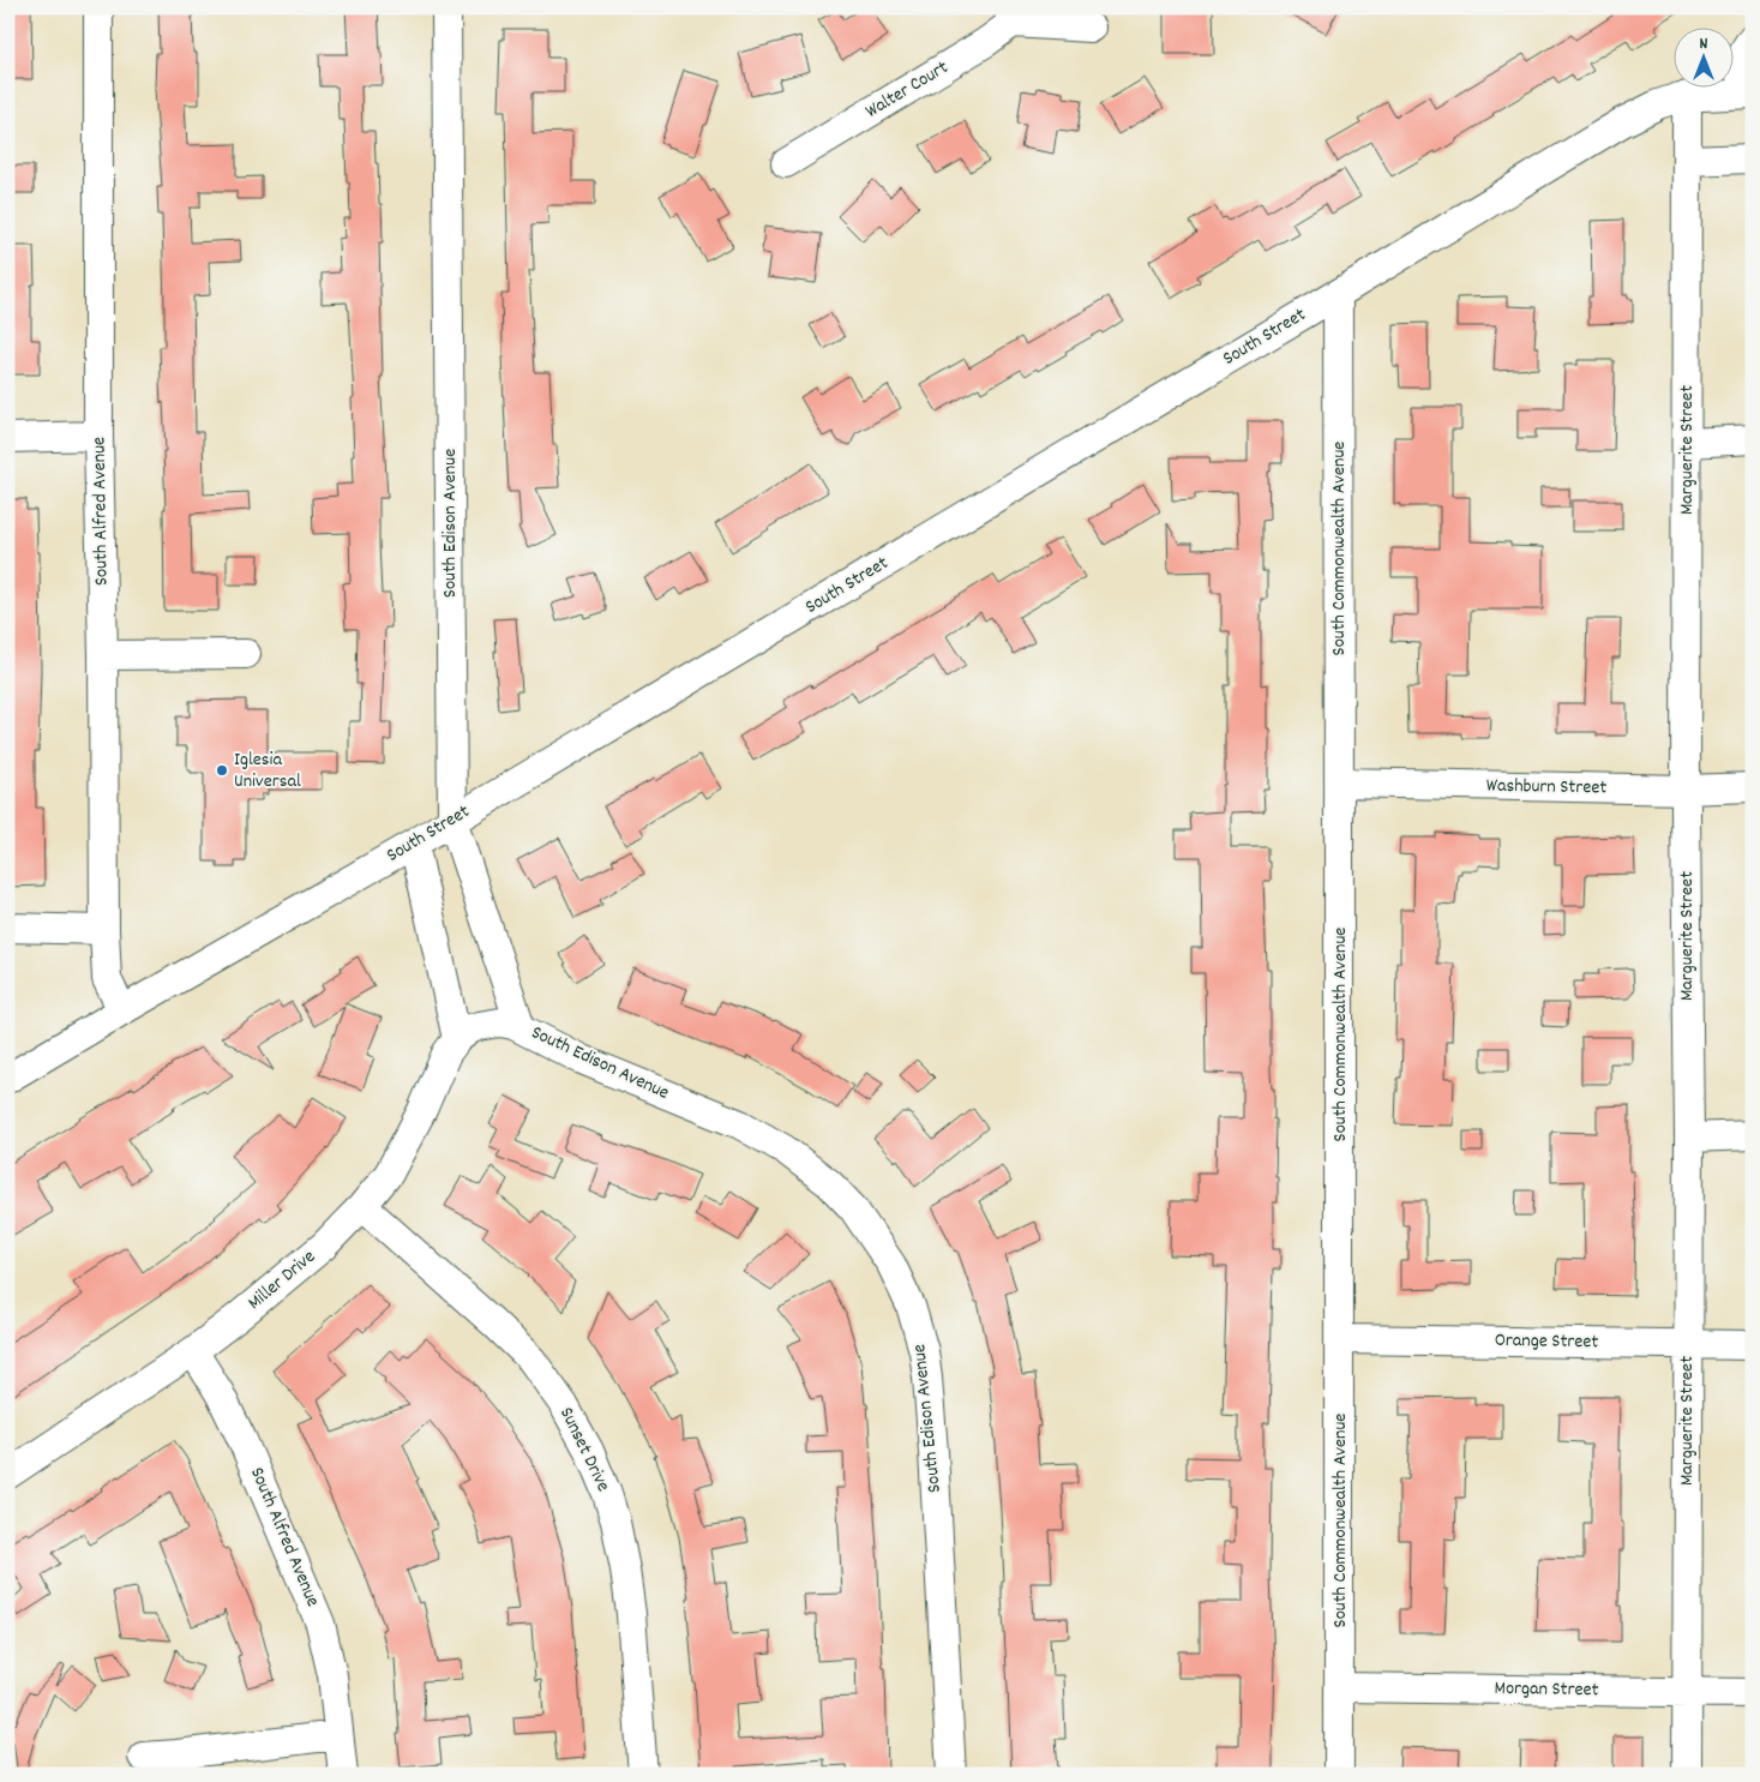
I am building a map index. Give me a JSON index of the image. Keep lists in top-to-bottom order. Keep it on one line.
{"streets":{"street":["Walter Court","South Street","Marguerite Street","South Alfred Avenue","South Edison Avenue","South Commonwealth Avenue","Washburn Street","Miller Drive","Orange Street","Sunset Drive","Morgan Street"]},"crossings":[["South Street","Marguerite Street"],["South Street","South Alfred Avenue"],["South Street","South Edison Avenue"],["South Street","South Commonwealth Avenue"],["Marguerite Street","Washburn Street"],["Marguerite Street","Orange Street"],["Marguerite Street","Morgan Street"],["South Alfred Avenue","Miller Drive"],["South Edison Avenue","Miller Drive"],["South Commonwealth Avenue","Washburn Street"],["South Commonwealth Avenue","Orange Street"],["South Commonwealth Avenue","Morgan Street"],["Miller Drive","Sunset Drive"]],"places":["Iglesia Universal"],"north":"top"}
